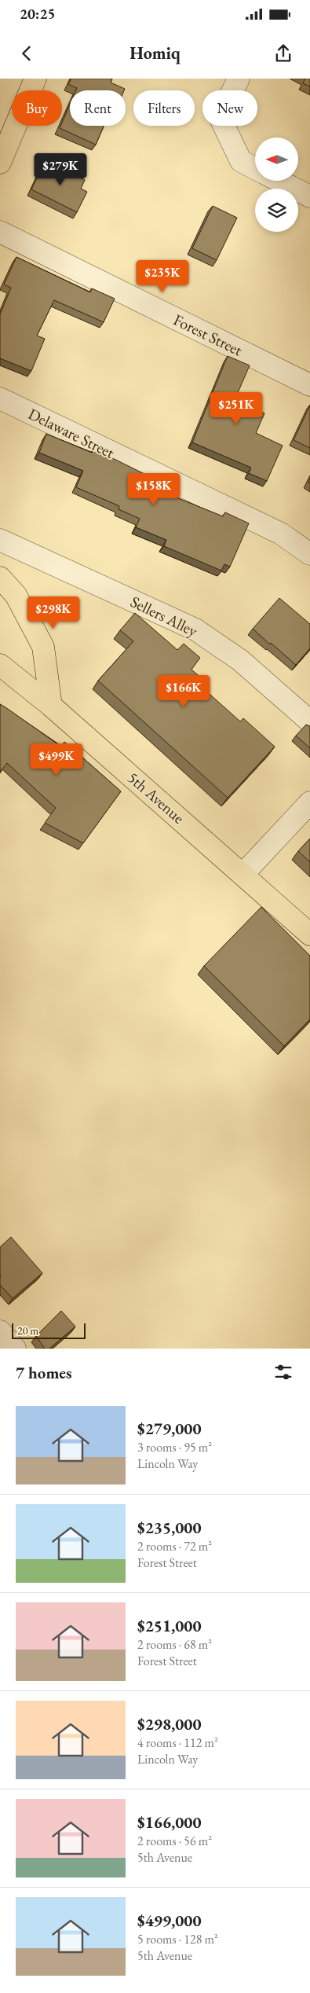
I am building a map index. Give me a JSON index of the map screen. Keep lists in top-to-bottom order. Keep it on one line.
{"streets":{"main road":["5th Avenue"],"street":["Forest Street","Delaware Street","Sellers Alley"]},"scale_bar":"20 m","north":"left","page":{"status":"20:25","header":"Homiq","chip":["Buy","Rent","Filters","New"],"price":["$279K","$235K","$251K","$158K","$298K","$166K","$499K"],"scale":"20 m","heading":"7 homes","list":[{"name":"$279,000","note":"3 rooms · 95 m² · Lincoln Way"},{"name":"$235,000","note":"2 rooms · 72 m² · Forest Street"},{"name":"$251,000","note":"2 rooms · 68 m² · Forest Street"},{"name":"$298,000","note":"4 rooms · 112 m² · Lincoln Way"},{"name":"$166,000","note":"2 rooms · 56 m² · 5th Avenue"},{"name":"$499,000","note":"5 rooms · 128 m² · 5th Avenue"}]}}
